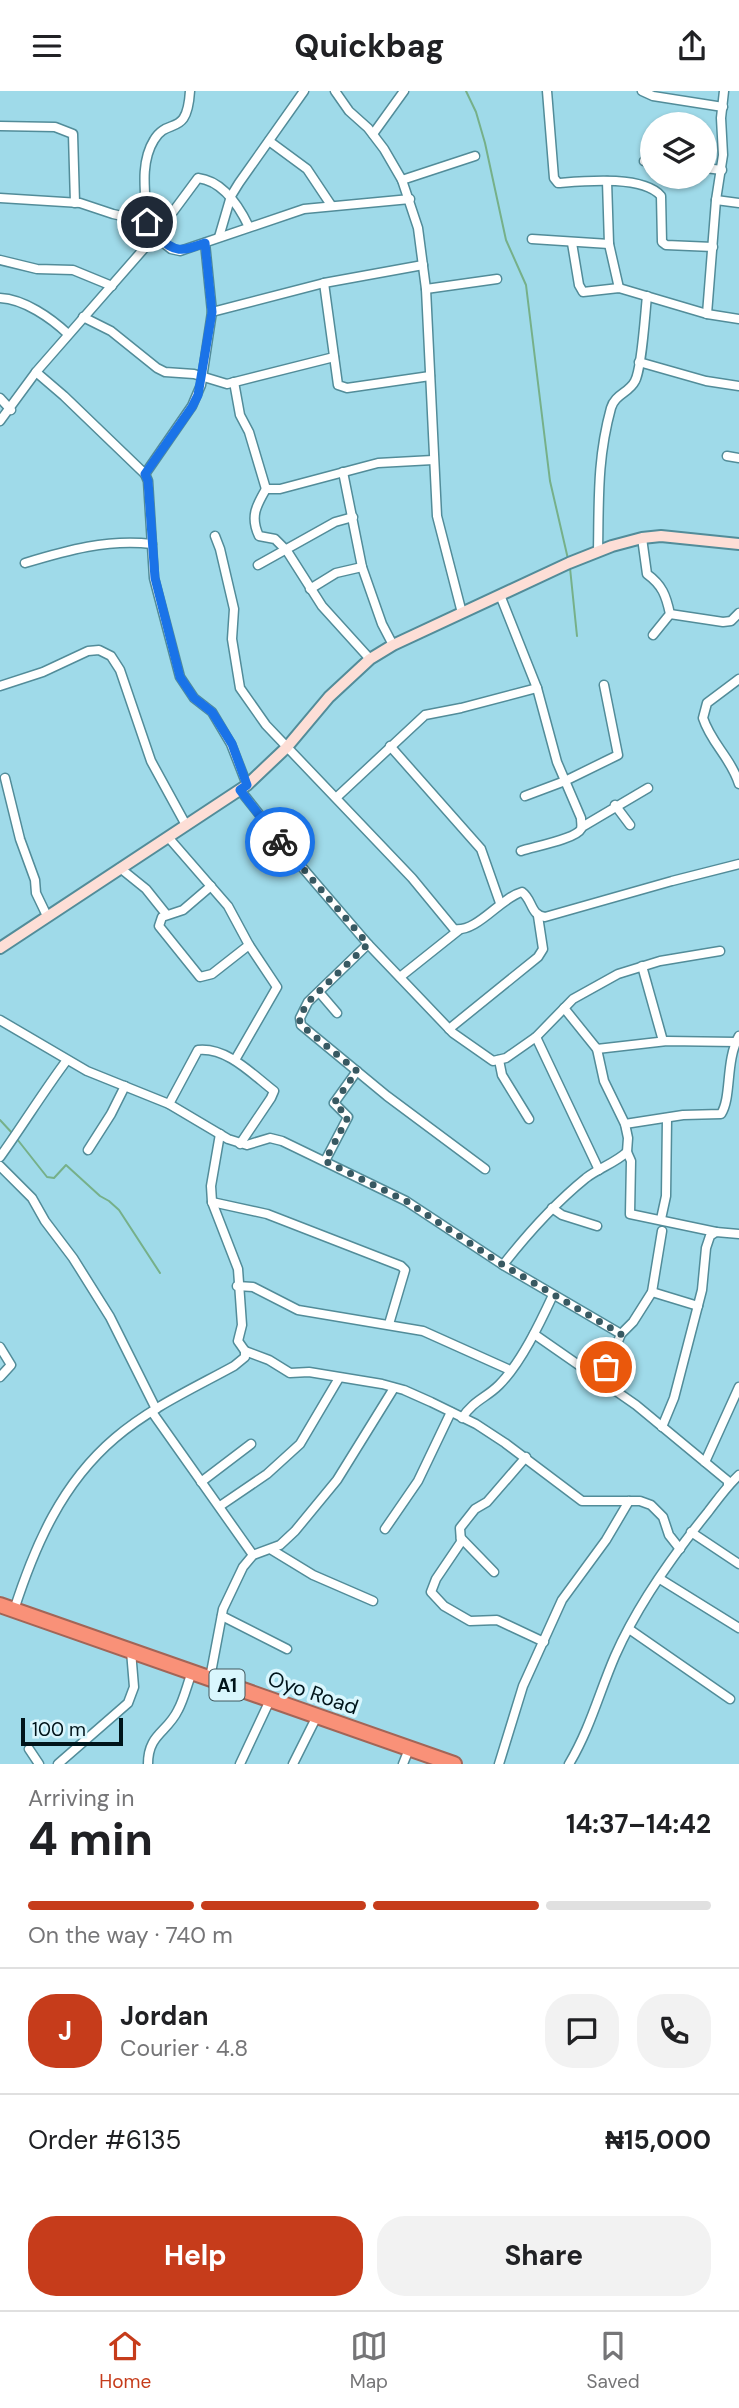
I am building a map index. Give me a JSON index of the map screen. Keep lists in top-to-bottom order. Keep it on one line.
{"streets":{"highway":["A1","Oyo Road"]},"scale_bar":"100 m","page":{"header":"Quickbag","scale":"100 m","heading":["4 min","Arriving in","14:37–14:42"],"panel":["Jordan","Courier · 4.8","Order #6135","₦15,000"],"bar":"On the way · 740 m","round":"J","buttons":["Help","Share"],"tabs":["Home","Map","Saved"]}}
